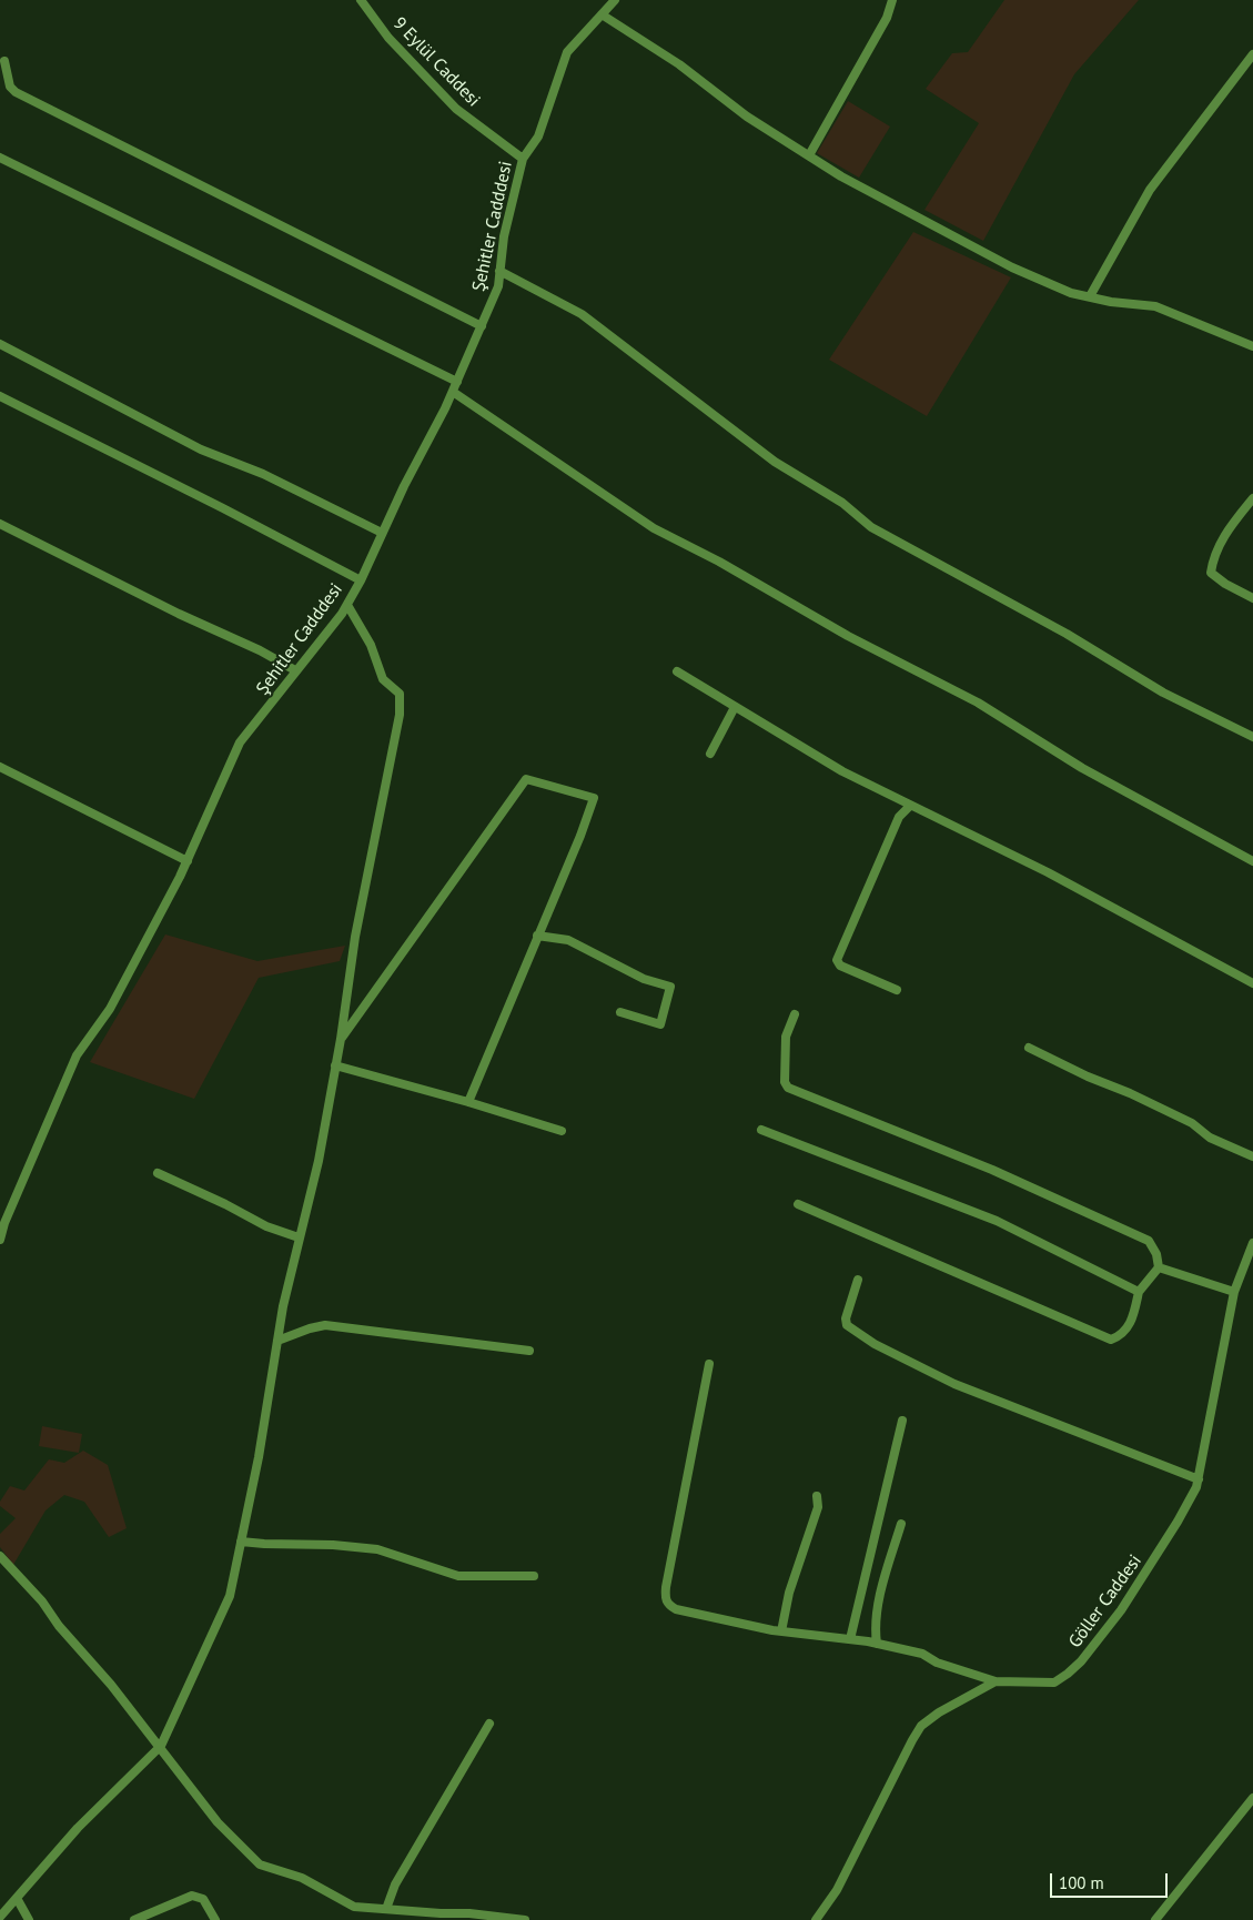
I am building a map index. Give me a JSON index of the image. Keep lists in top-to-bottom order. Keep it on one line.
{"streets":{"street":["9 Eylül Caddesi","Şehitler Cadddesi","Göller Caddesi"]},"crossings":[["9 Eylül Caddesi","Şehitler Cadddesi"]],"scale_bar":"100 m"}
